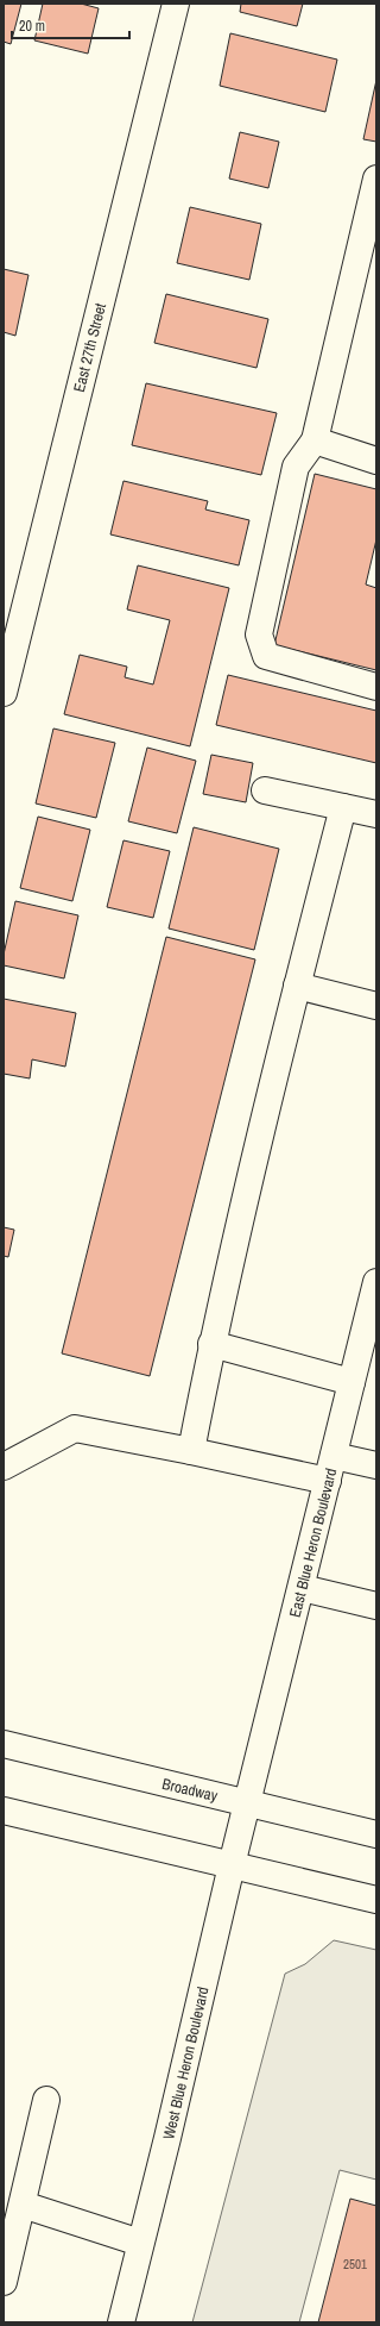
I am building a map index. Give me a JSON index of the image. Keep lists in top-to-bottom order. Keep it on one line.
{"streets":{"main road":["East 27th Street","East Blue Heron Boulevard","Broadway","West Blue Heron Boulevard"]},"crossings":[["East Blue Heron Boulevard","Broadway"],["East Blue Heron Boulevard","West Blue Heron Boulevard"],["Broadway","West Blue Heron Boulevard"]],"house_numbers":["2501"],"scale_bar":"20 m"}
